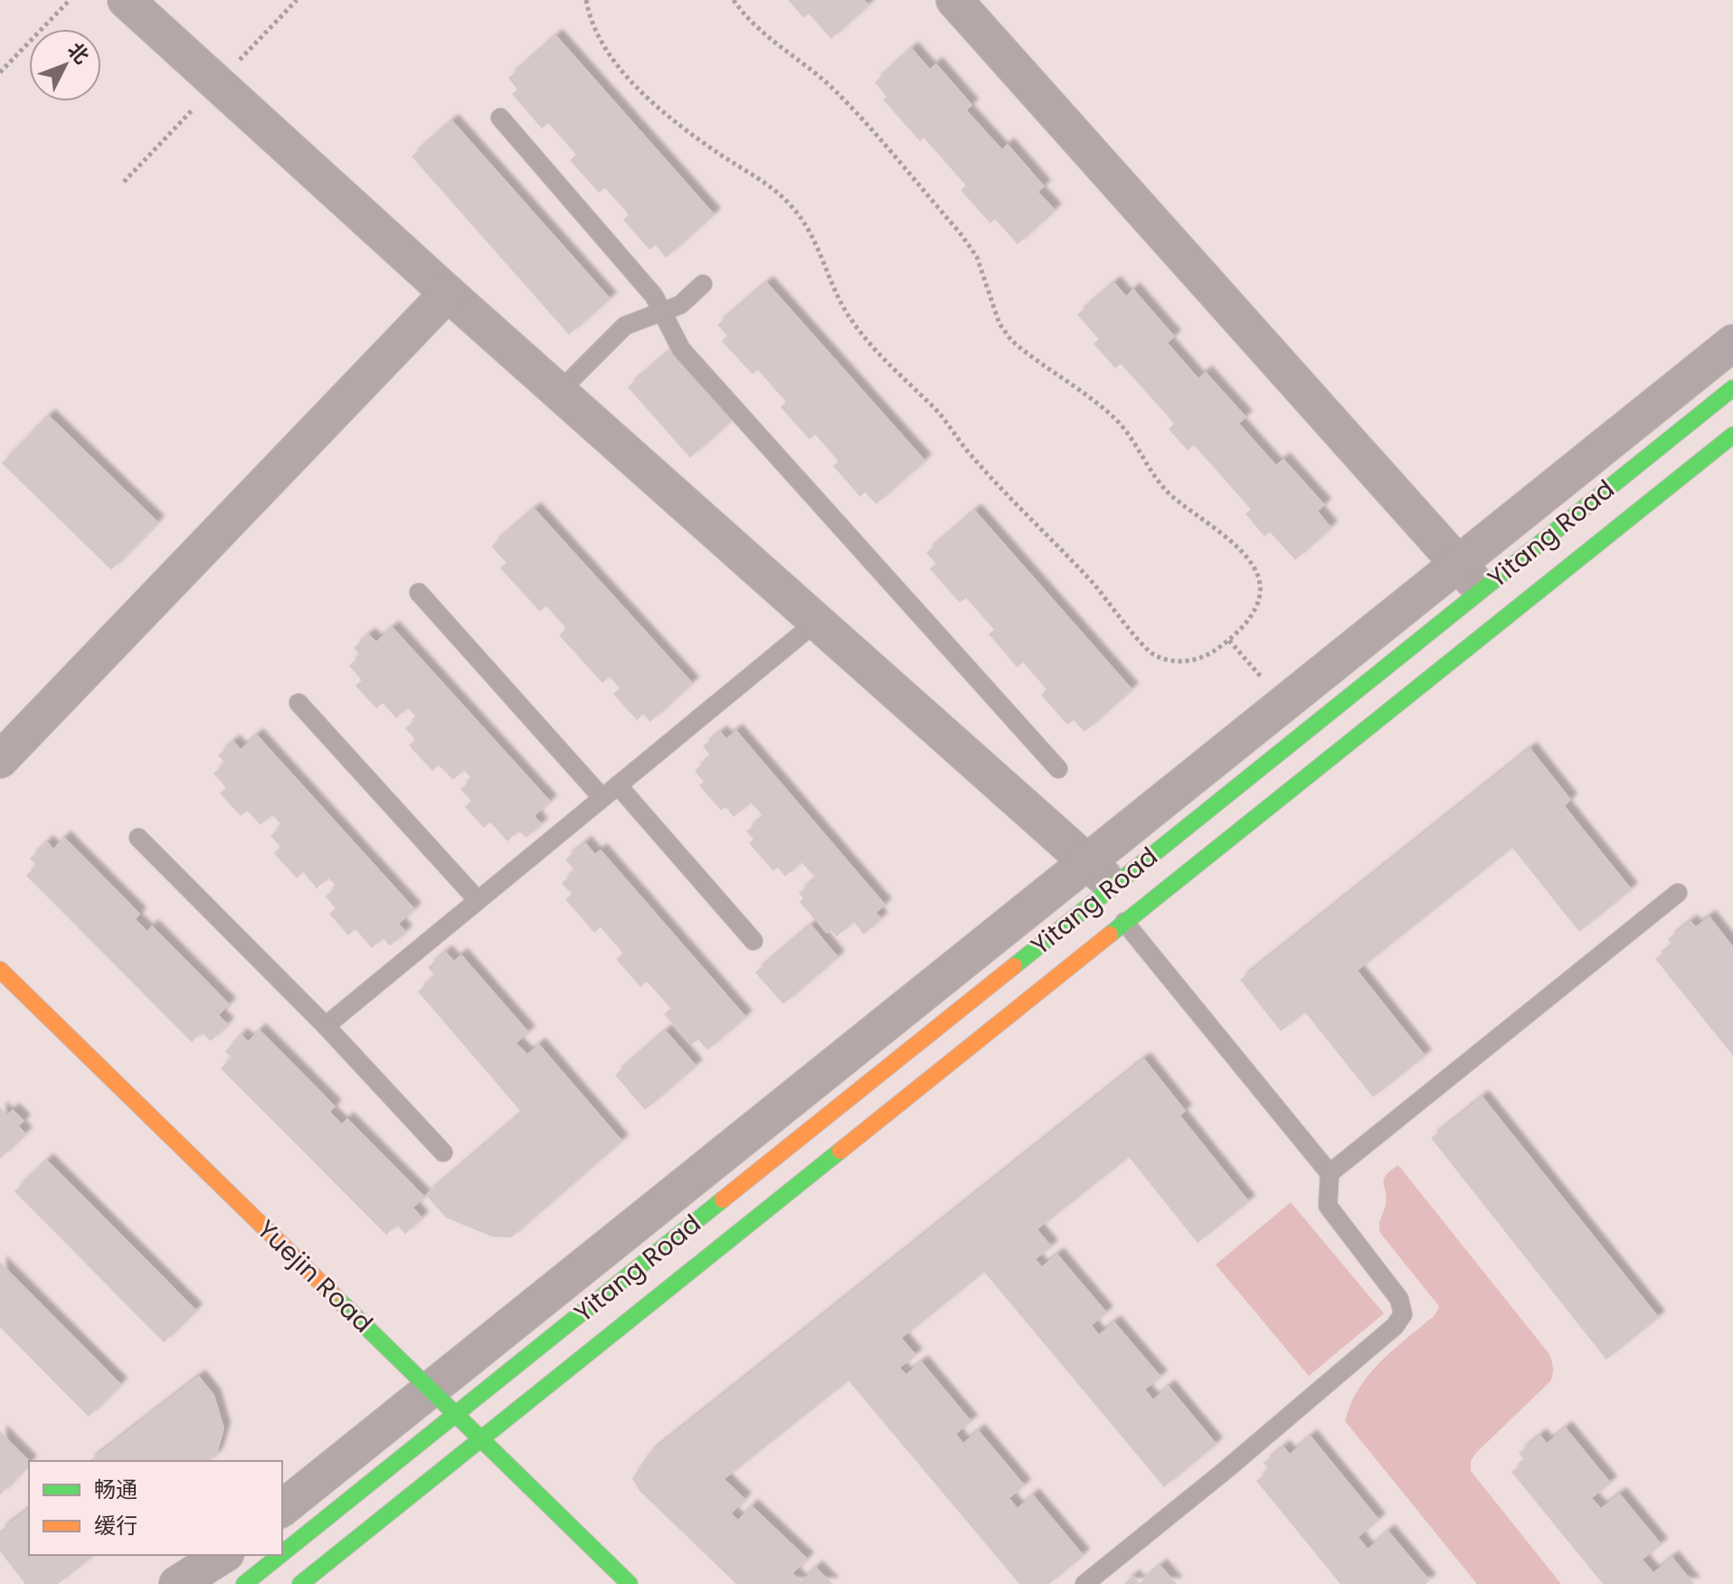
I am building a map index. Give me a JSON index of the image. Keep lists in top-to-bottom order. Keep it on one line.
{"streets":{"main road":["Yitang Road","Yuejin Road"]},"crossings":[["Yitang Road","Yuejin Road"]],"legend":["畅通","缓行"],"north":"top right"}
